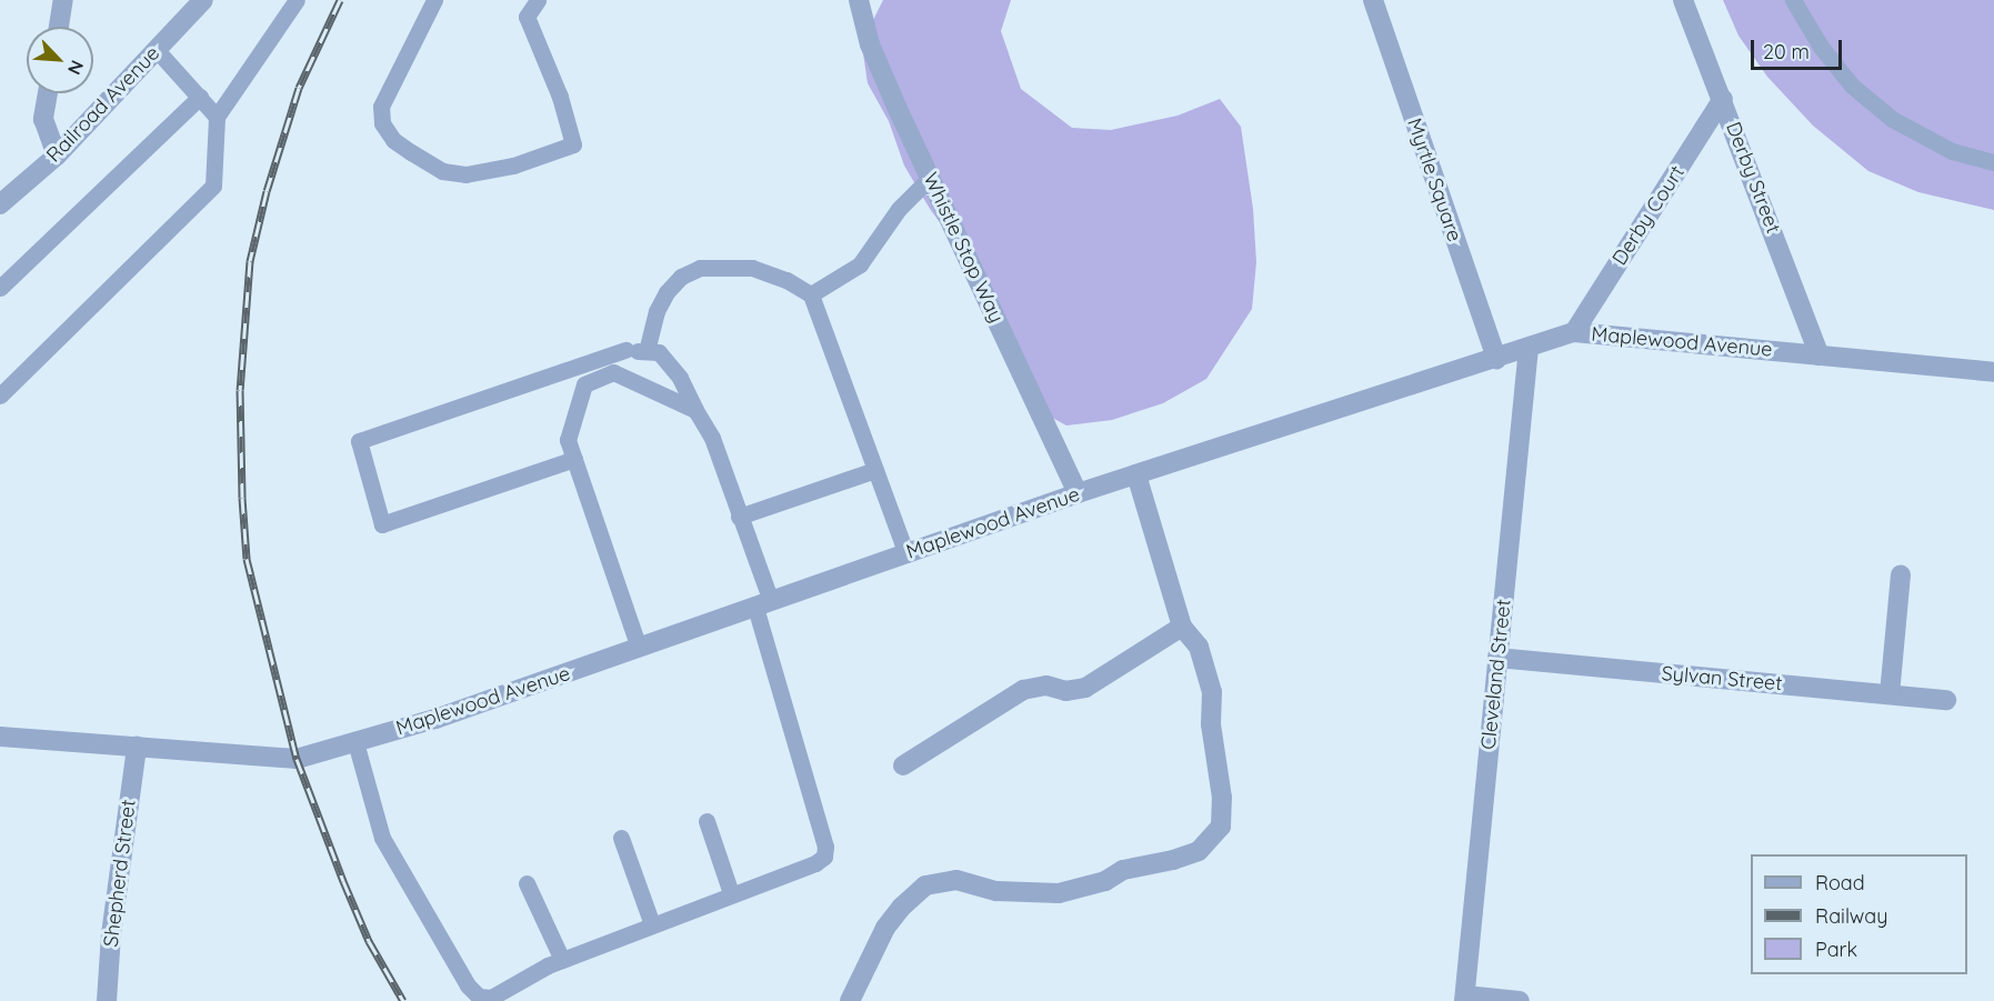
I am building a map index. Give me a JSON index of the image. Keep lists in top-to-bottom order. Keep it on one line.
{"streets":{"street":["Railroad Avenue","Derby Street","Myrtle Square","Derby Court","Whistle Stop Way","Maplewood Avenue","Cleveland Street","Sylvan Street","Shepherd Street"]},"crossings":[["Derby Street","Derby Court"],["Derby Street","Maplewood Avenue"],["Myrtle Square","Maplewood Avenue"],["Derby Court","Maplewood Avenue"],["Whistle Stop Way","Maplewood Avenue"],["Maplewood Avenue","Cleveland Street"],["Maplewood Avenue","Shepherd Street"],["Cleveland Street","Sylvan Street"]],"legend":["Road","Railway","Park"],"scale_bar":"20 m","north":"bottom right"}
